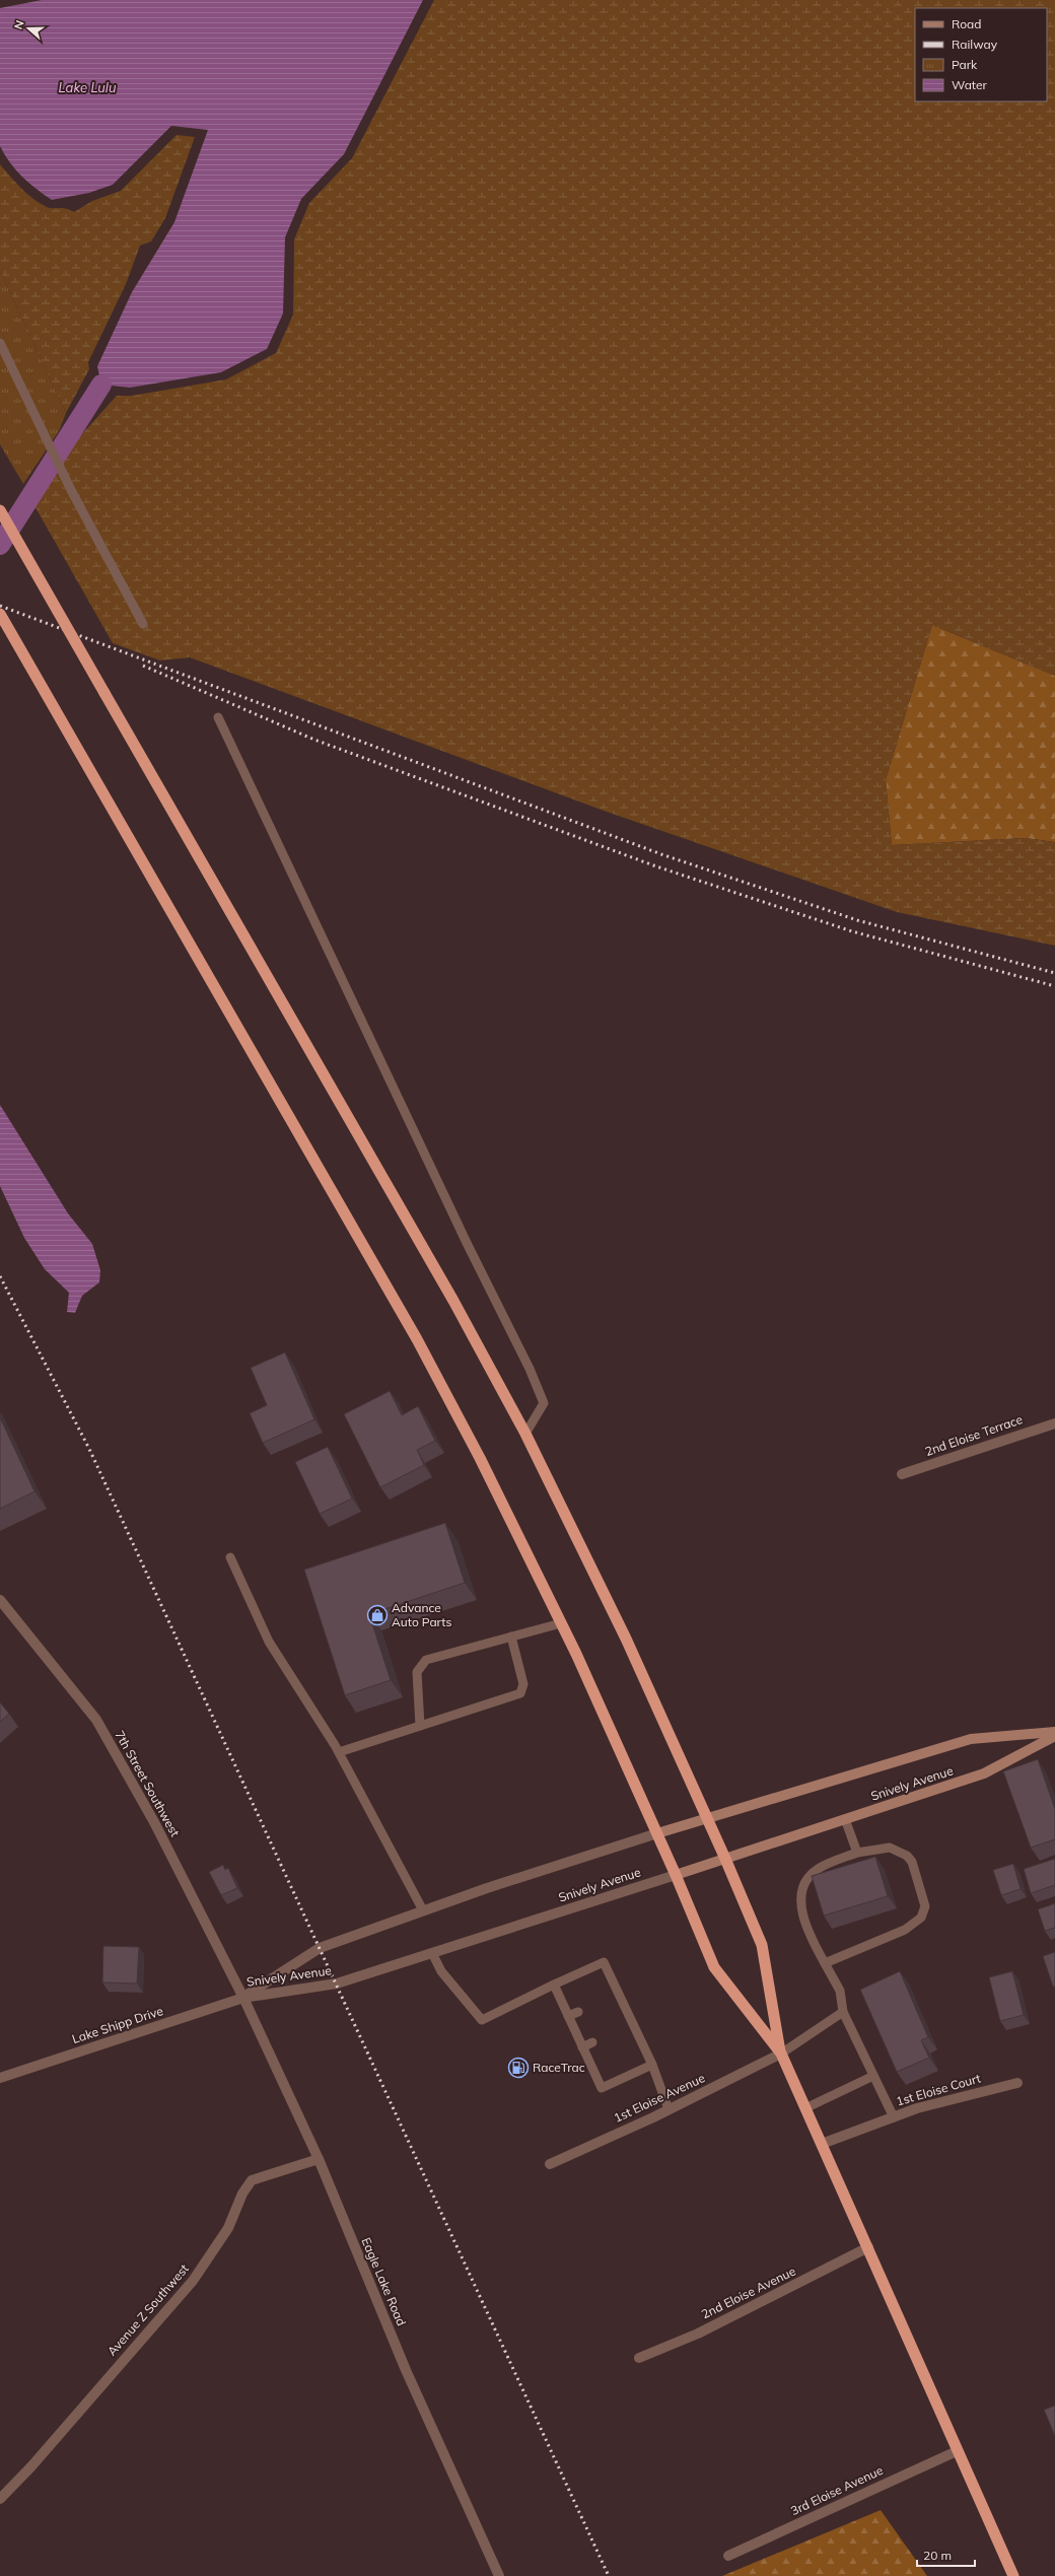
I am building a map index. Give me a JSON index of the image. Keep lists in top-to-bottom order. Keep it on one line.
{"streets":{"main road":["Snively Avenue"],"street":["2nd Eloise Terrace","7th Street Southwest","Lake Shipp Drive","1st Eloise Court","1st Eloise Avenue","Eagle Lake Road","2nd Eloise Avenue","Avenue Z Southwest","3rd Eloise Avenue"]},"crossings":[["7th Street Southwest","Snively Avenue"],["7th Street Southwest","Lake Shipp Drive"],["7th Street Southwest","Eagle Lake Road"],["Snively Avenue","Lake Shipp Drive"],["Snively Avenue","Eagle Lake Road"],["Lake Shipp Drive","Eagle Lake Road"],["Eagle Lake Road","Avenue Z Southwest"]],"water":["Lake Lulu"],"places":{"shop":["Advance Auto Parts"],"fuel station":["RaceTrac"]},"legend":["Road","Railway","Park","Water"],"scale_bar":"20 m","north":"left"}
